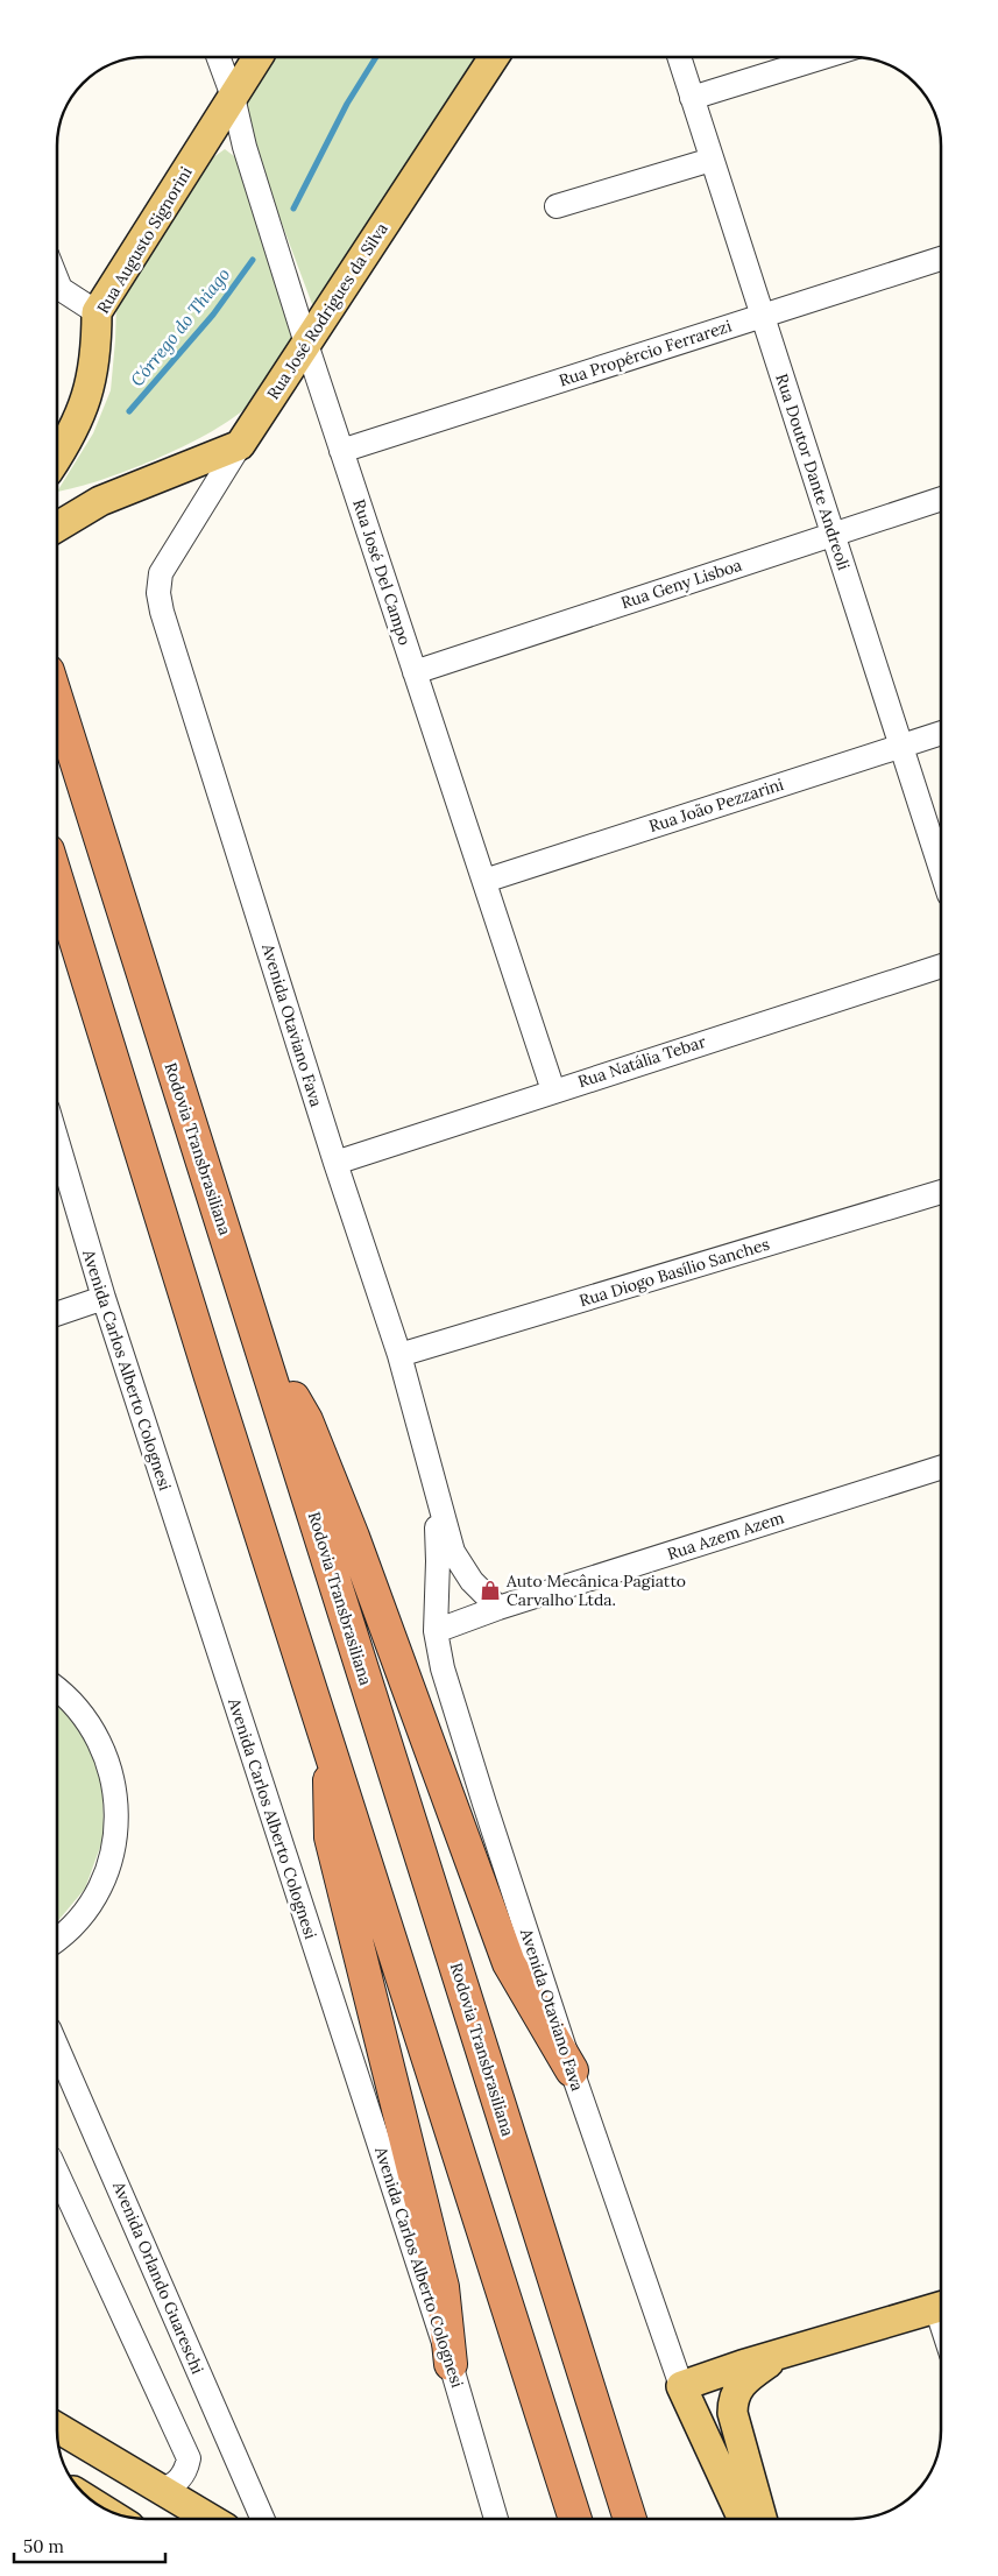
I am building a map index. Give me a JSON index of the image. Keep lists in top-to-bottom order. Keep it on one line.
{"streets":{"highway":["Rodovia Transbrasiliana"],"main road":["Rua Augusto Signorini","Rua José Rodrigues da Silva","Avenida Otaviano Fava"],"street":["Rua Propércio Ferrarezi","Rua Doutor Dante Andreoli","Rua José Del Campo","Rua Geny Lisboa","Rua João Pezzarini","Rua Natália Tebar","Rua Diogo Basílio Sanches","Avenida Carlos Alberto Colognesi","Rua Azem Azem","Avenida Orlando Guareschi"]},"crossings":[["Rua Augusto Signorini","Rua José Del Campo"],["Rua José Rodrigues da Silva","Rua José Del Campo"],["Rua José Rodrigues da Silva","Avenida Otaviano Fava"],["Rua Propércio Ferrarezi","Rua Doutor Dante Andreoli"],["Rua Propércio Ferrarezi","Rua José Del Campo"],["Rua Doutor Dante Andreoli","Rua Geny Lisboa"],["Rua Doutor Dante Andreoli","Rua João Pezzarini"],["Rua José Del Campo","Rua Geny Lisboa"],["Rua José Del Campo","Rua João Pezzarini"],["Rua José Del Campo","Rua Natália Tebar"],["Avenida Otaviano Fava","Rua Natália Tebar"],["Avenida Otaviano Fava","Rua Diogo Basílio Sanches"],["Avenida Otaviano Fava","Rua Azem Azem"]],"water":["Córrego do Thiago"],"places":{"shop":["Auto Mecânica Pagiatto Carvalho Ltda."]},"scale_bar":"50 m"}
